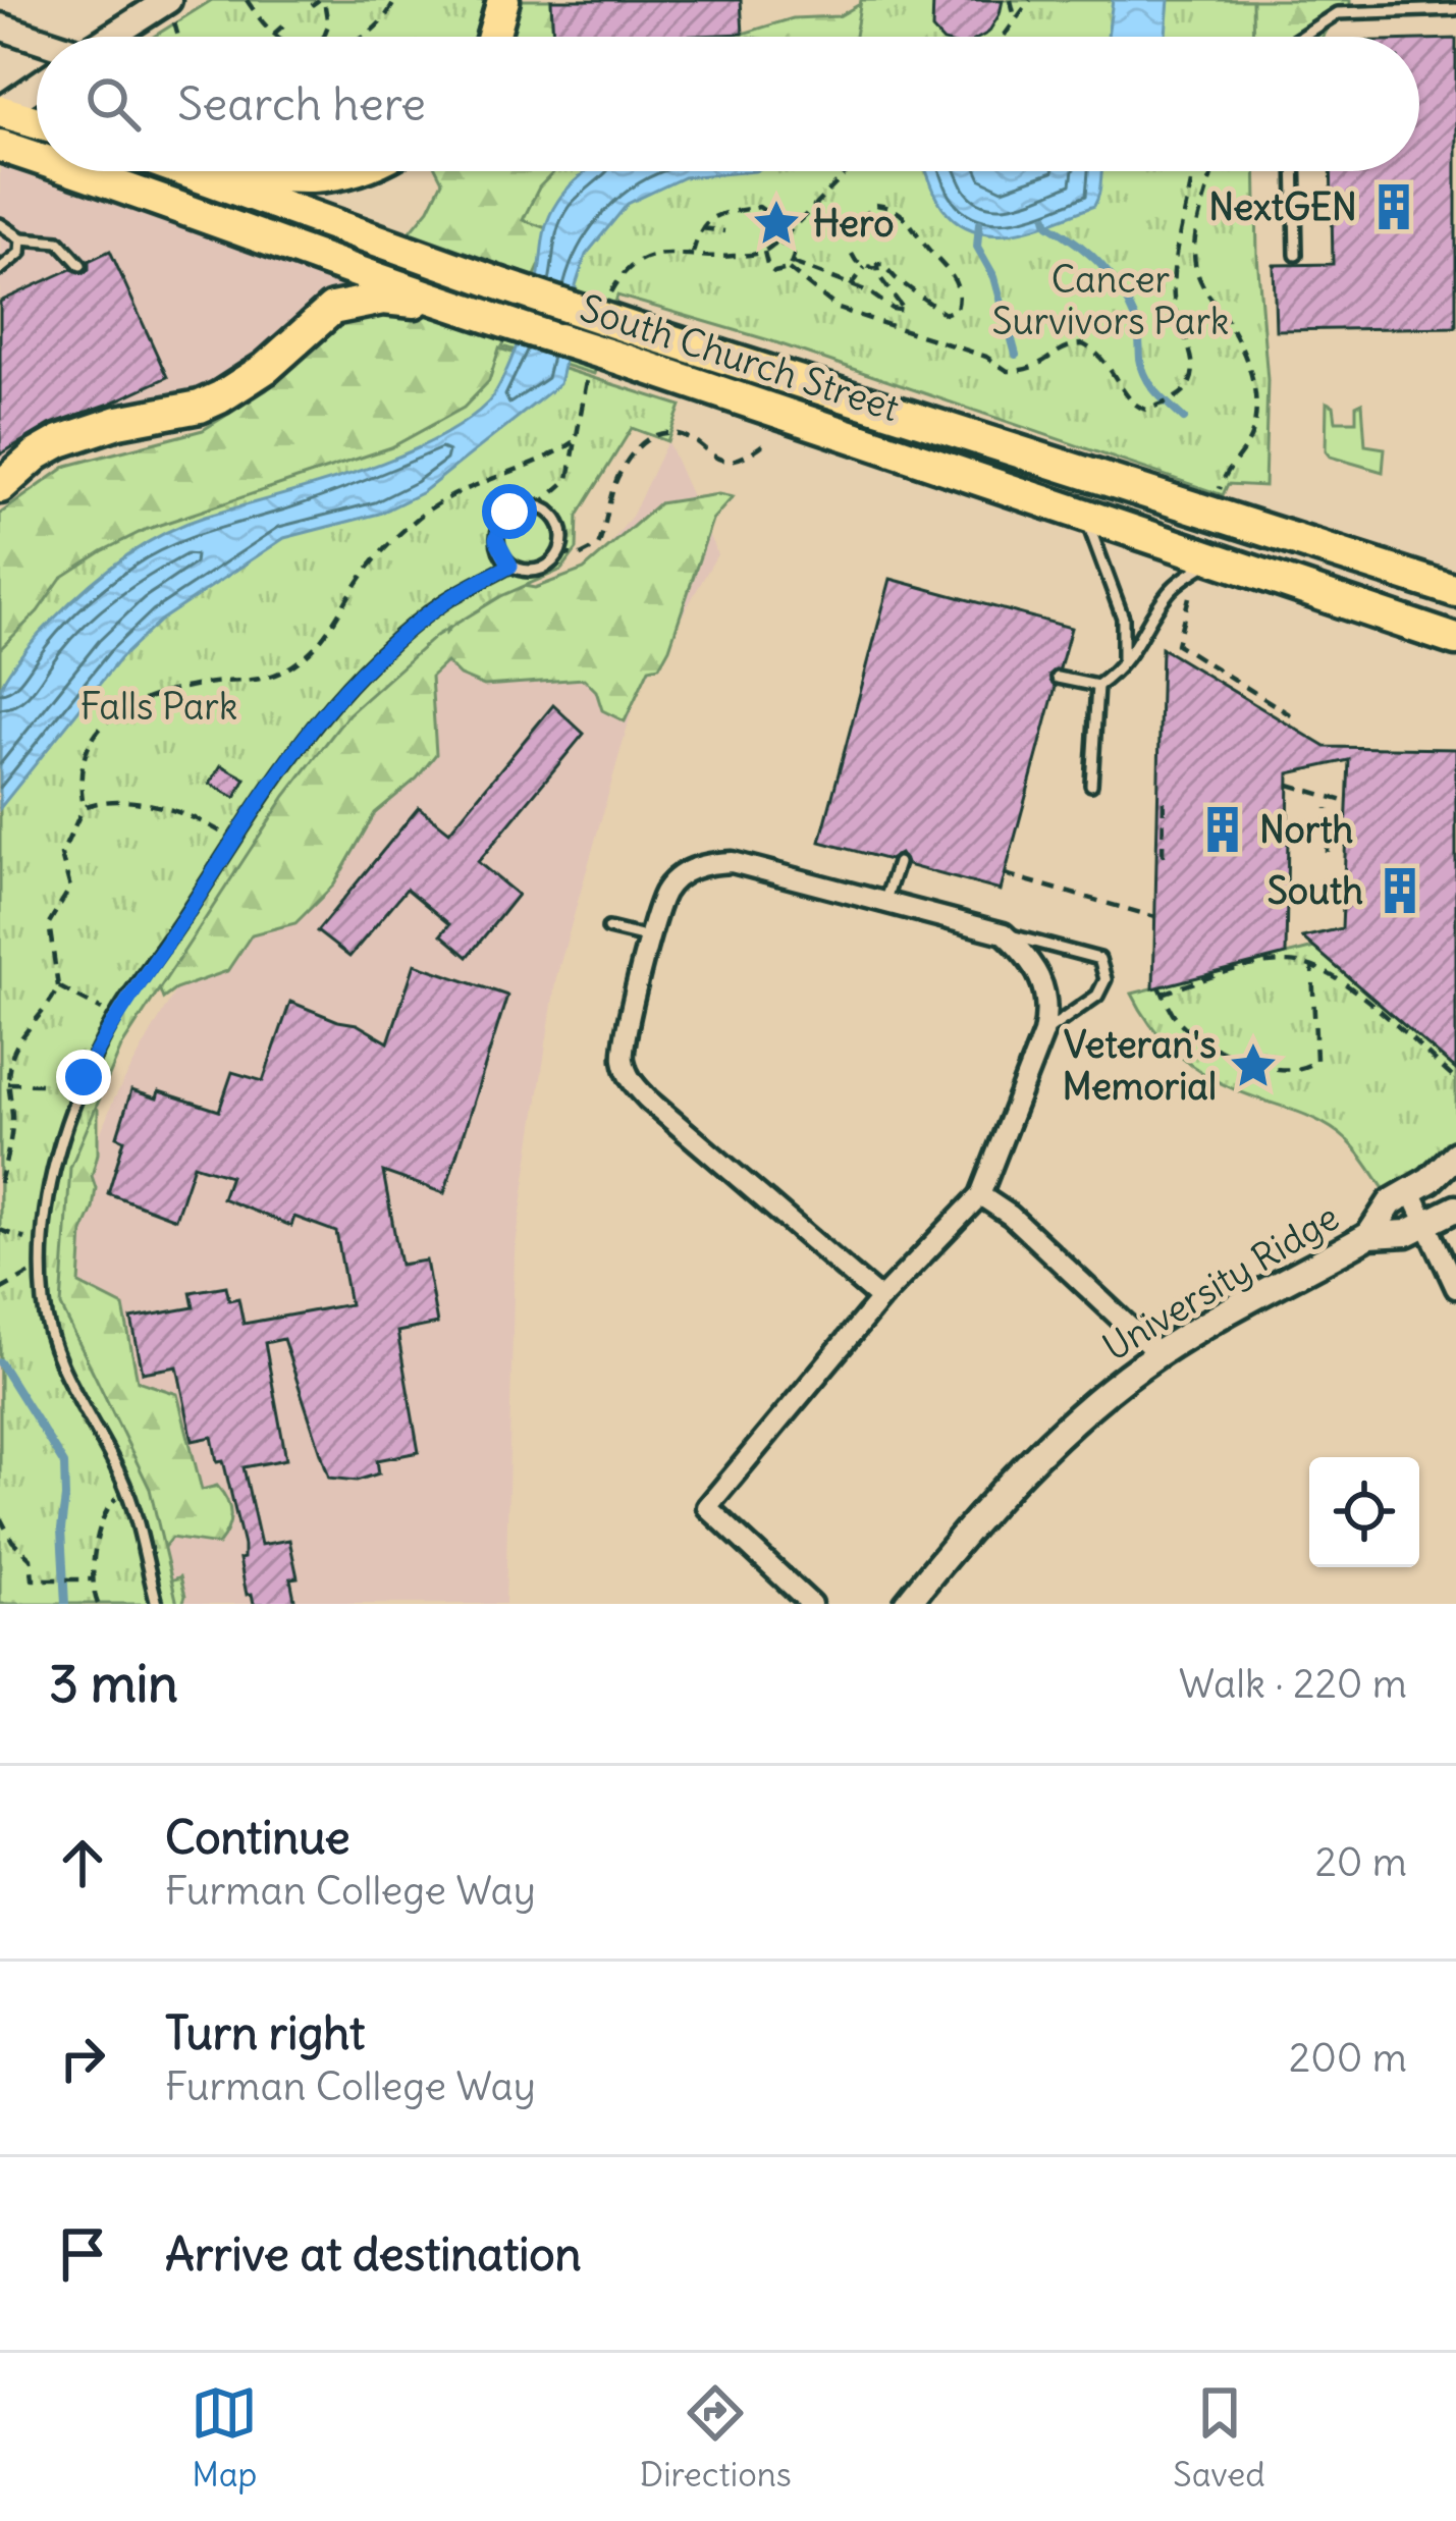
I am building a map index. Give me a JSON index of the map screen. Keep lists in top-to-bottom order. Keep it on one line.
{"streets":{"main road":["South Church Street"],"street":["University Ridge"]},"parks":["Cancer Survivors Park","Falls Park"],"places":{"building":["NextGEN","North","South"],"place":["Hero","Veteran's Memorial"]},"page":{"search":"Search here","heading":["3 min","Walk · 220 m"],"list":[["Continue","Furman College Way","20 m"],["Turn right","Furman College Way","200 m"],"Arrive at destination"],"nav":["Map","Directions","Saved"]}}
